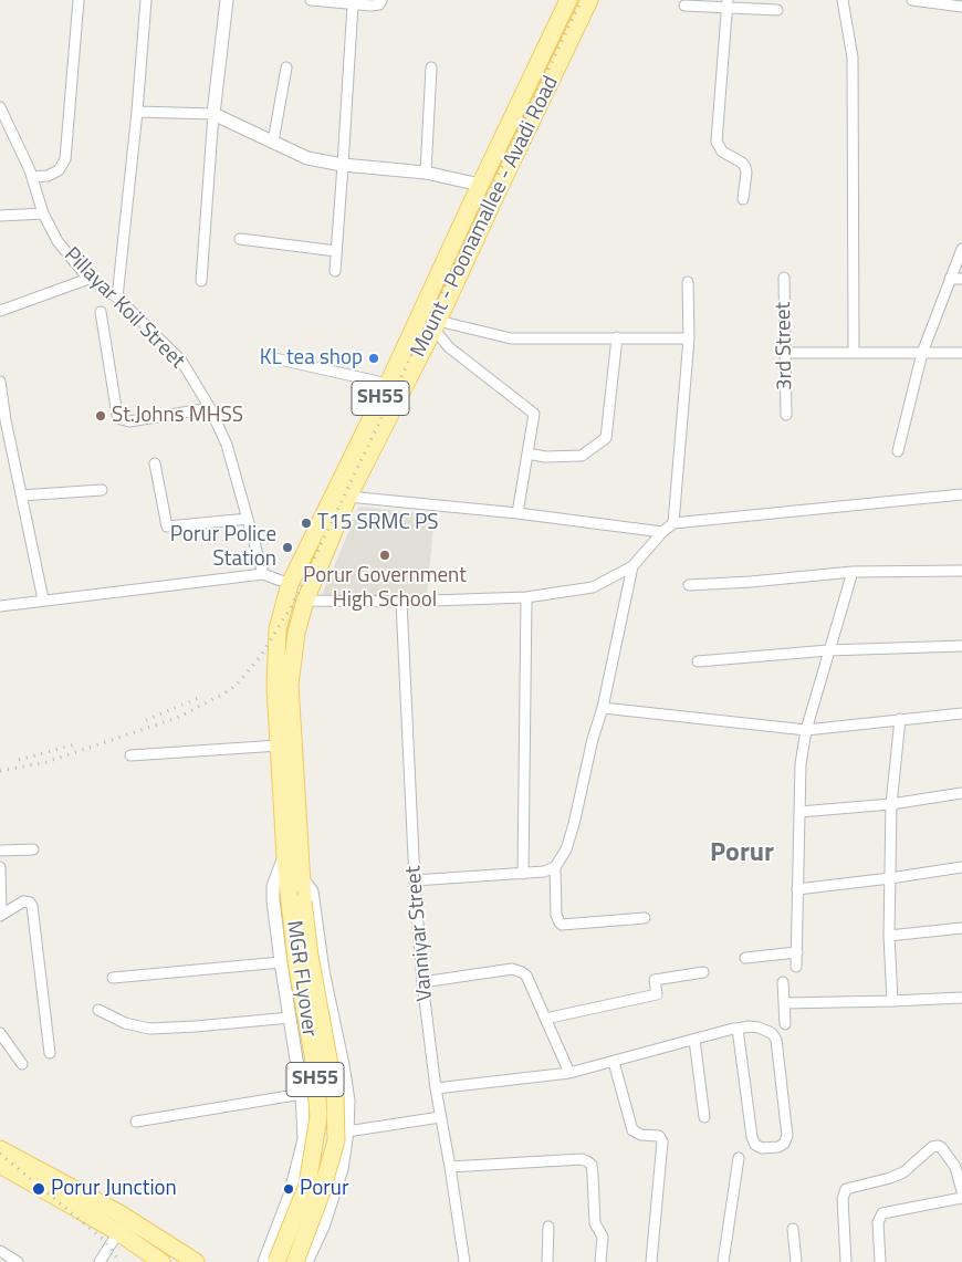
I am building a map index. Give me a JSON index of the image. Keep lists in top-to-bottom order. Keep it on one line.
{"streets":{"main road":["Mount - Poonamallee - Avadi Road","SH55","MGR FLyover"],"street":["Pillayar Koil Street","3rd Street","Vanniyar Street"]},"crossings":[["Mount - Poonamallee - Avadi Road","MGR FLyover"]],"districts":["Porur"],"places":["KL tea shop","St.Johns MHSS","T15 SRMC PS","Porur Police Station","Porur Government High School","Porur Junction","Porur"]}
